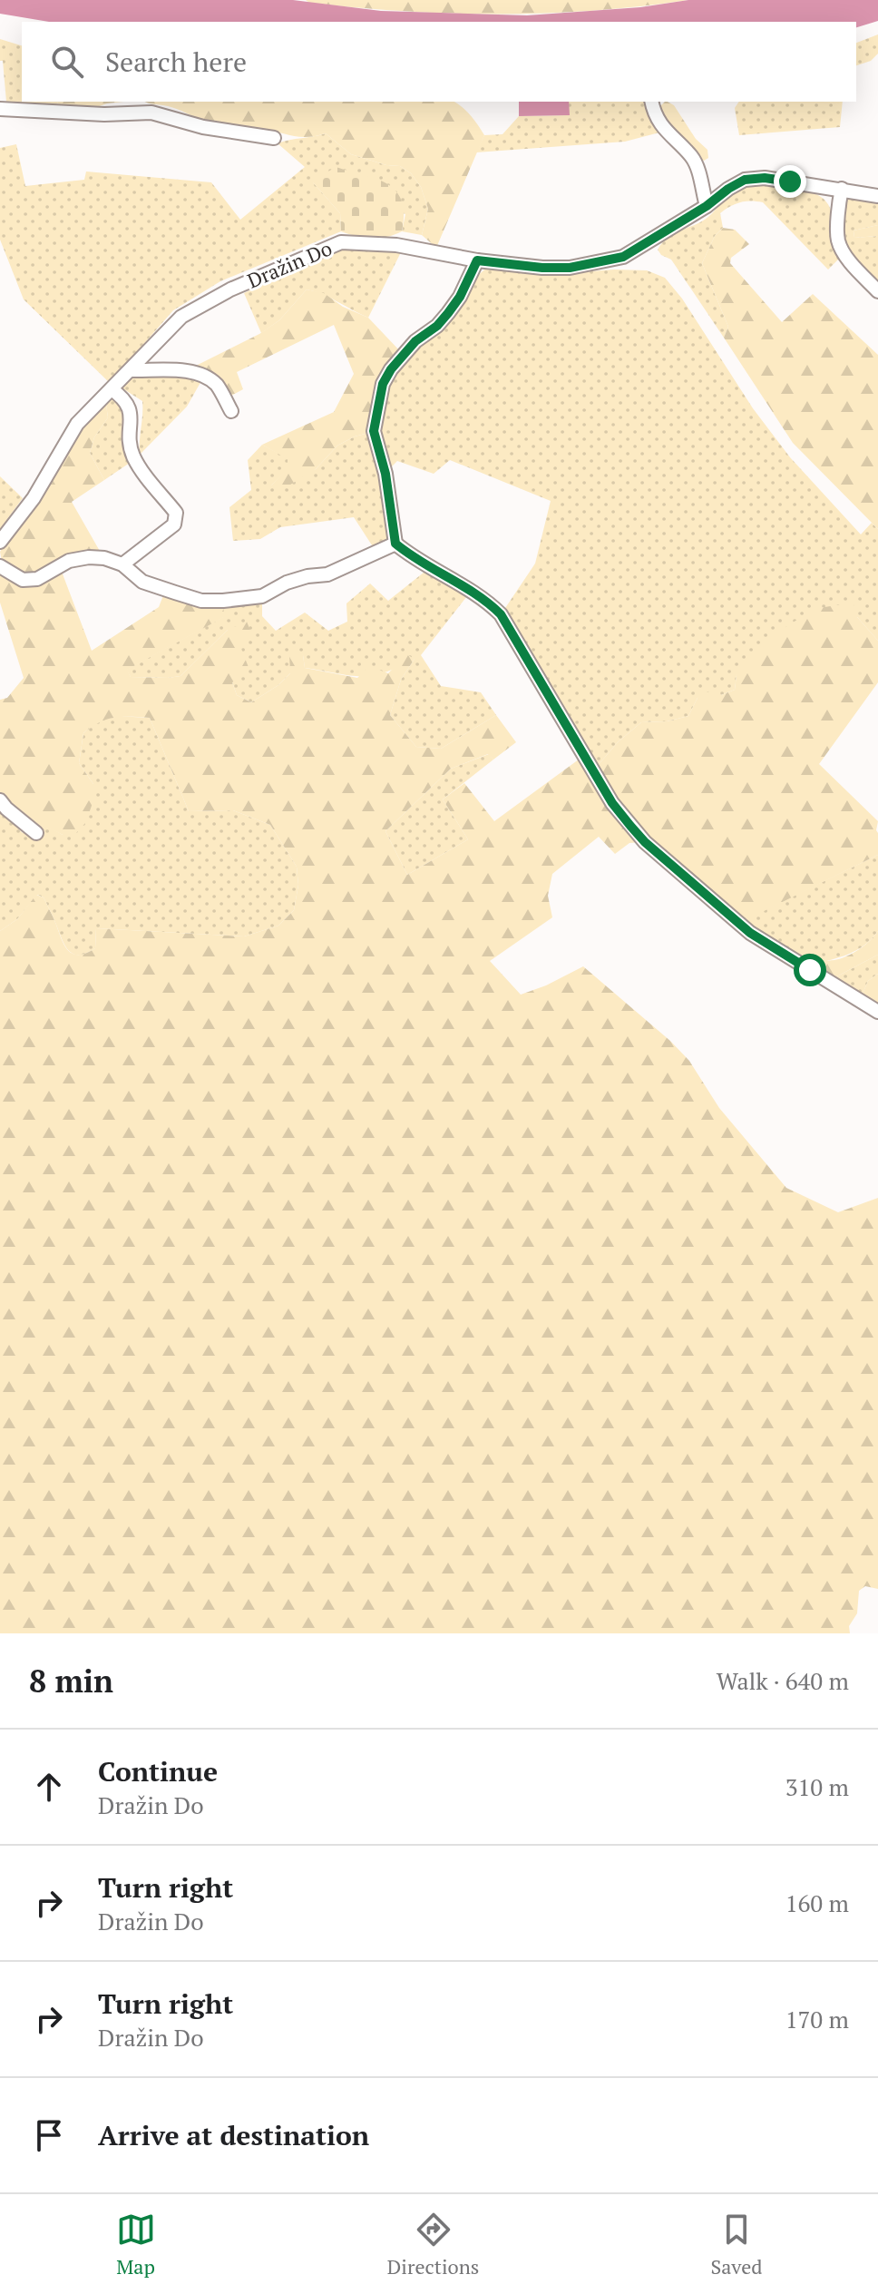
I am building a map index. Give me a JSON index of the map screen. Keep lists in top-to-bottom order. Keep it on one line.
{"streets":{"street":["Dražin Do"]},"page":{"search":"Search here","heading":["8 min","Walk · 640 m"],"list":[["Continue","Dražin Do","310 m"],["Turn right","Dražin Do","160 m"],["Turn right","Dražin Do","170 m"],"Arrive at destination"],"nav":["Map","Directions","Saved"]}}
